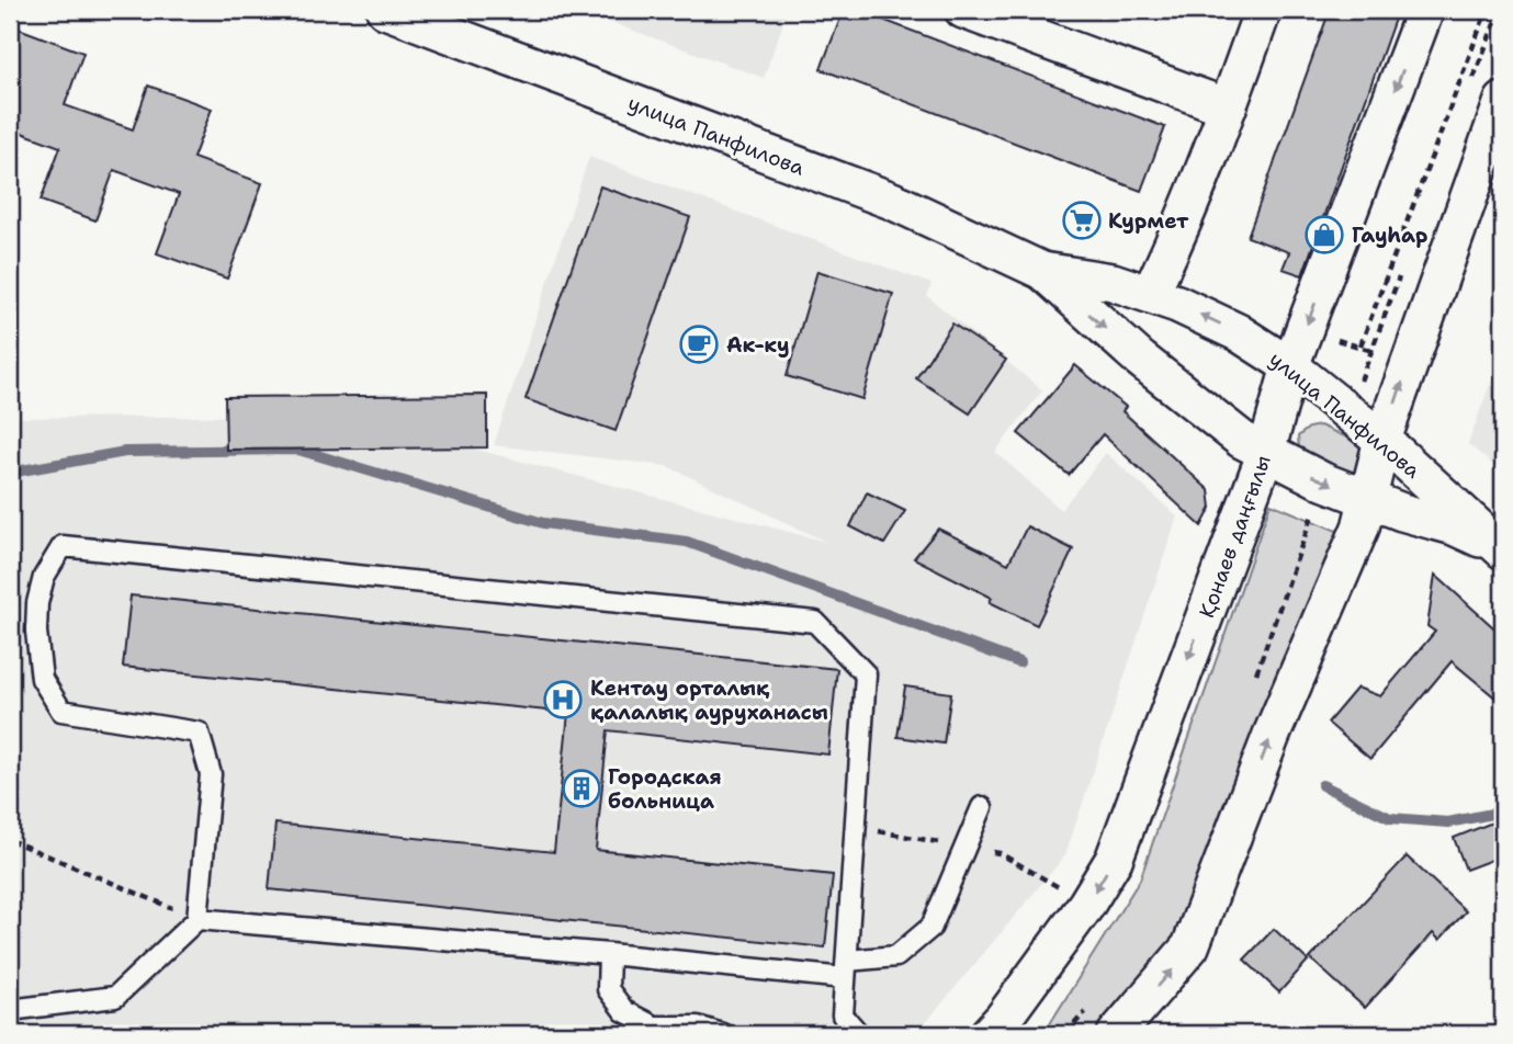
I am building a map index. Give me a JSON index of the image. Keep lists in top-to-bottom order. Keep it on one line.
{"streets":{"street":["улица Панфилова","Қонаев даңғылы"]},"crossings":[["улица Панфилова","Қонаев даңғылы"]],"places":{"supermarket":["Курмет"],"shop":["Гауһар"],"cafe":["Ак-ку"],"hospital":["Кентау орталық қалалық ауруханасы"],"building":["Городская больница"]}}
